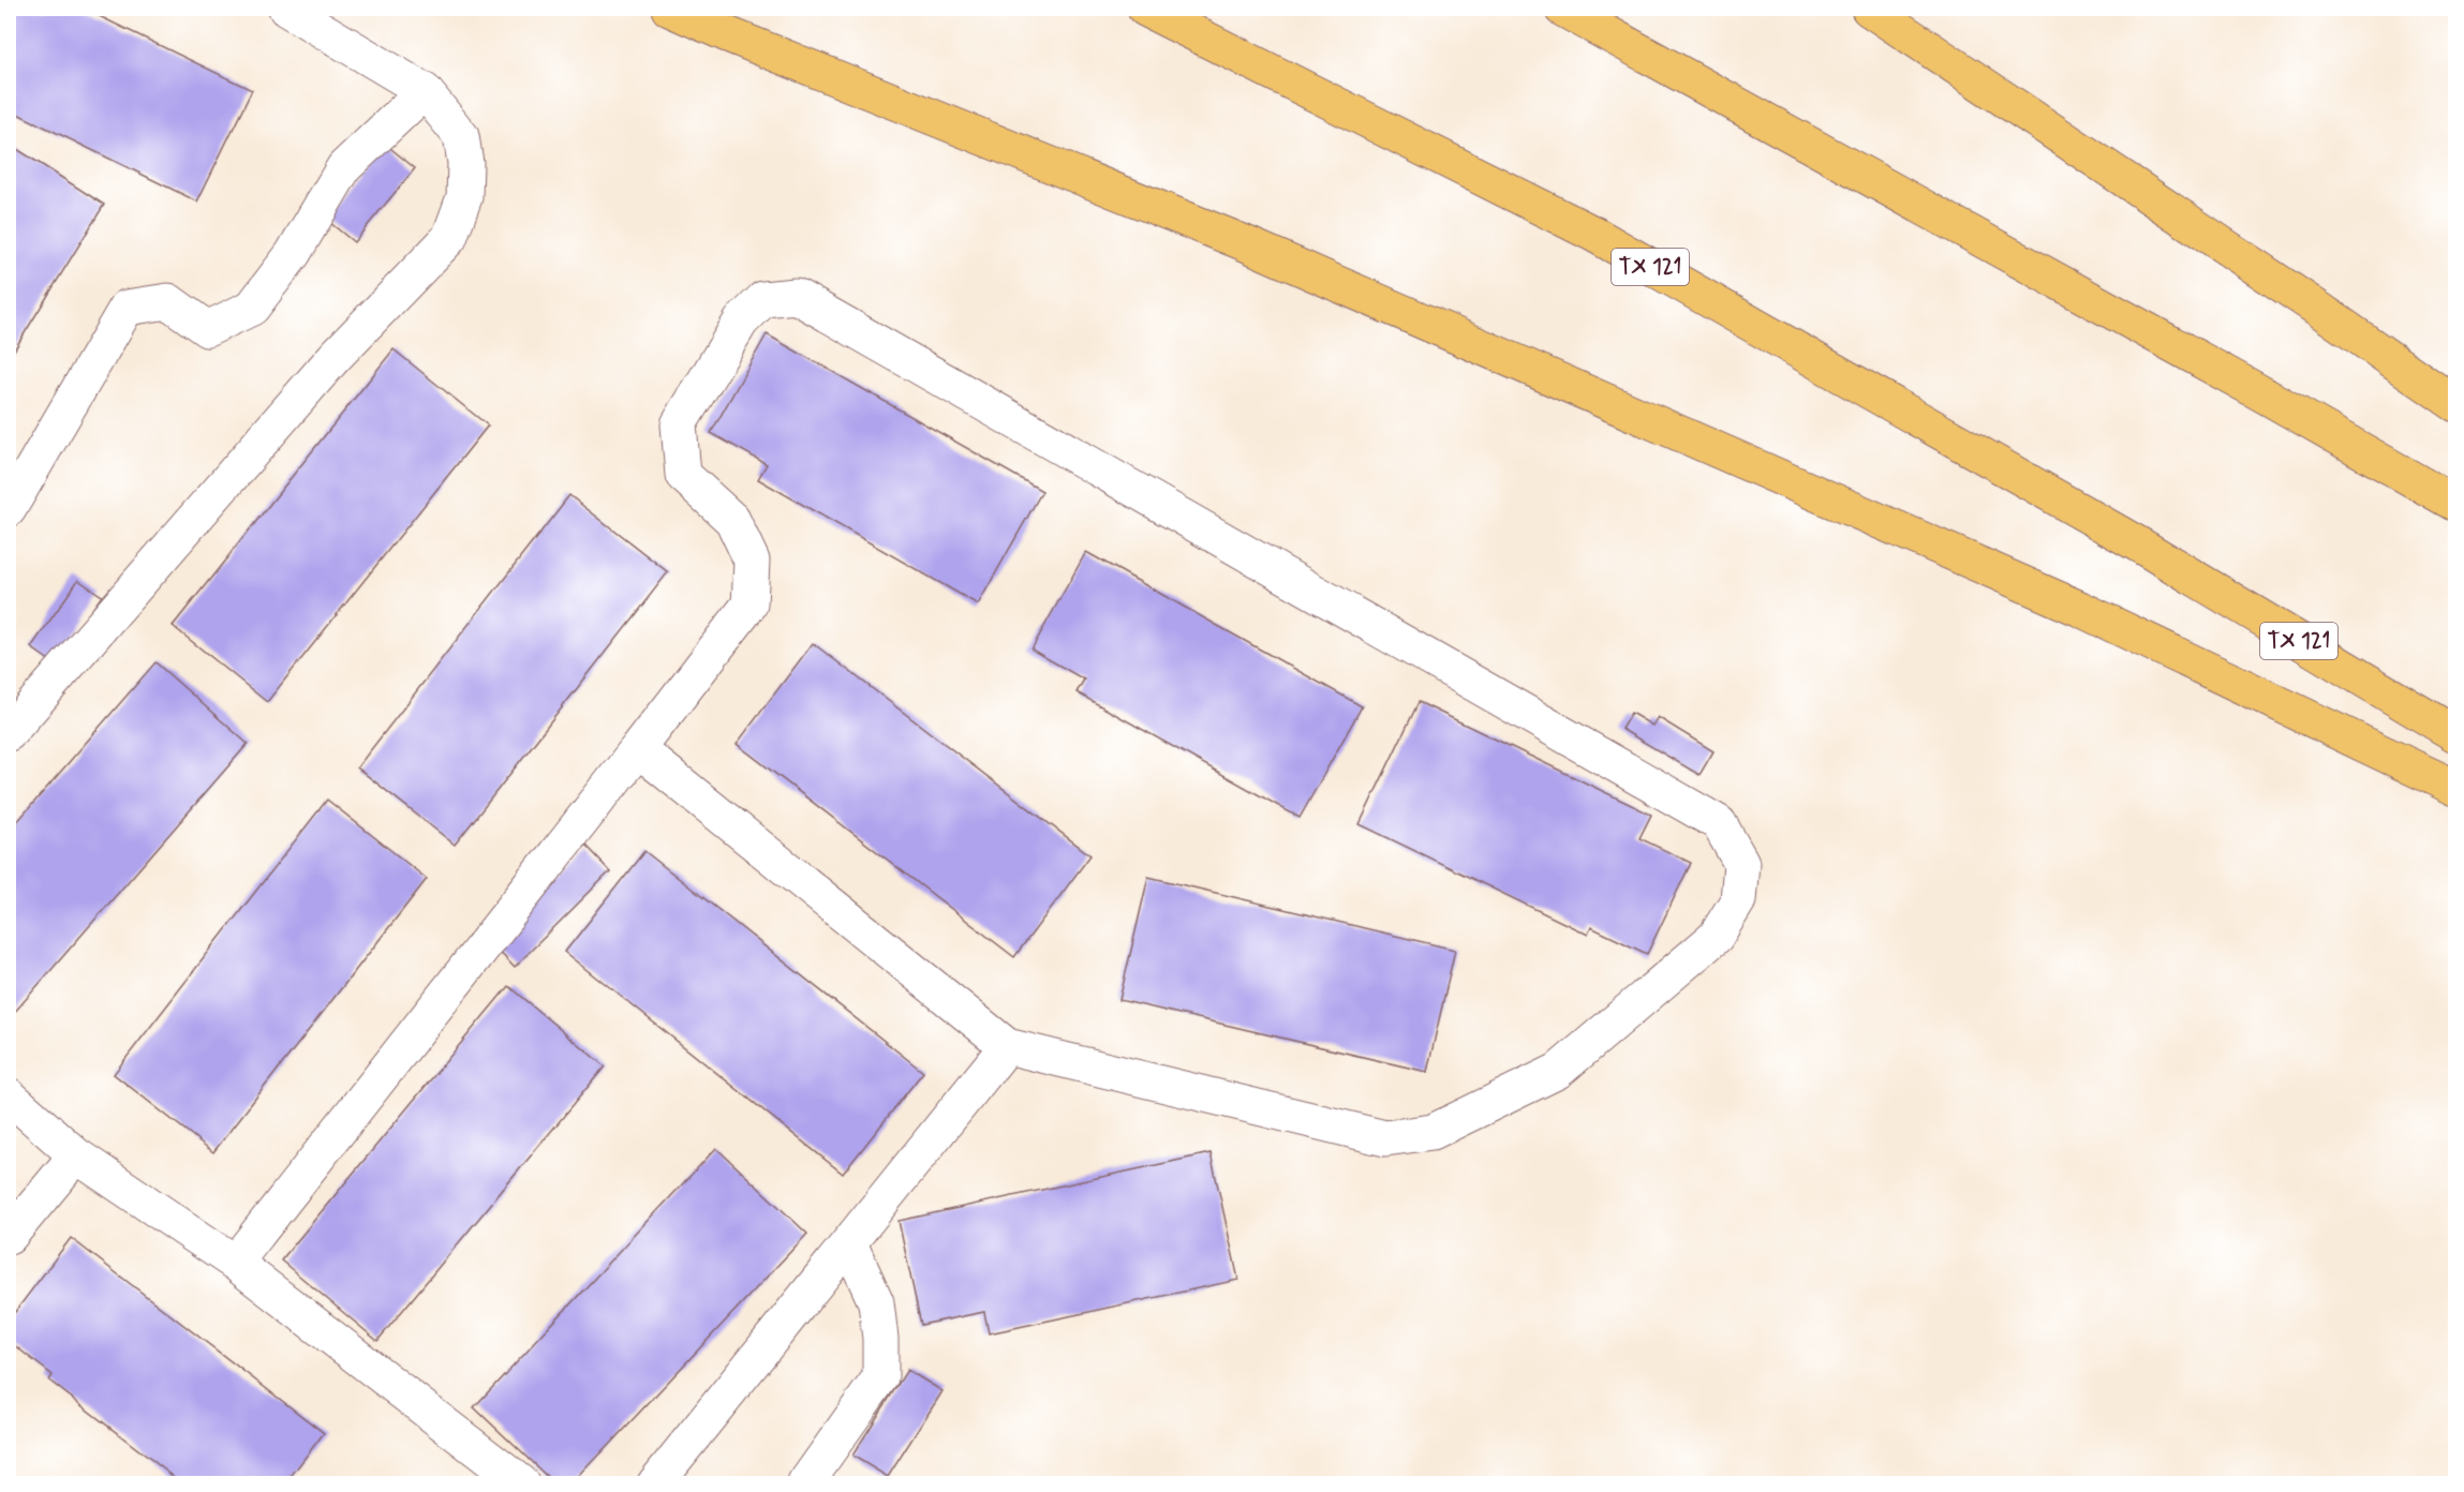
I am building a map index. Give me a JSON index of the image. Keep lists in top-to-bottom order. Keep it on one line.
{"streets":{"highway":["TX 121"]}}
